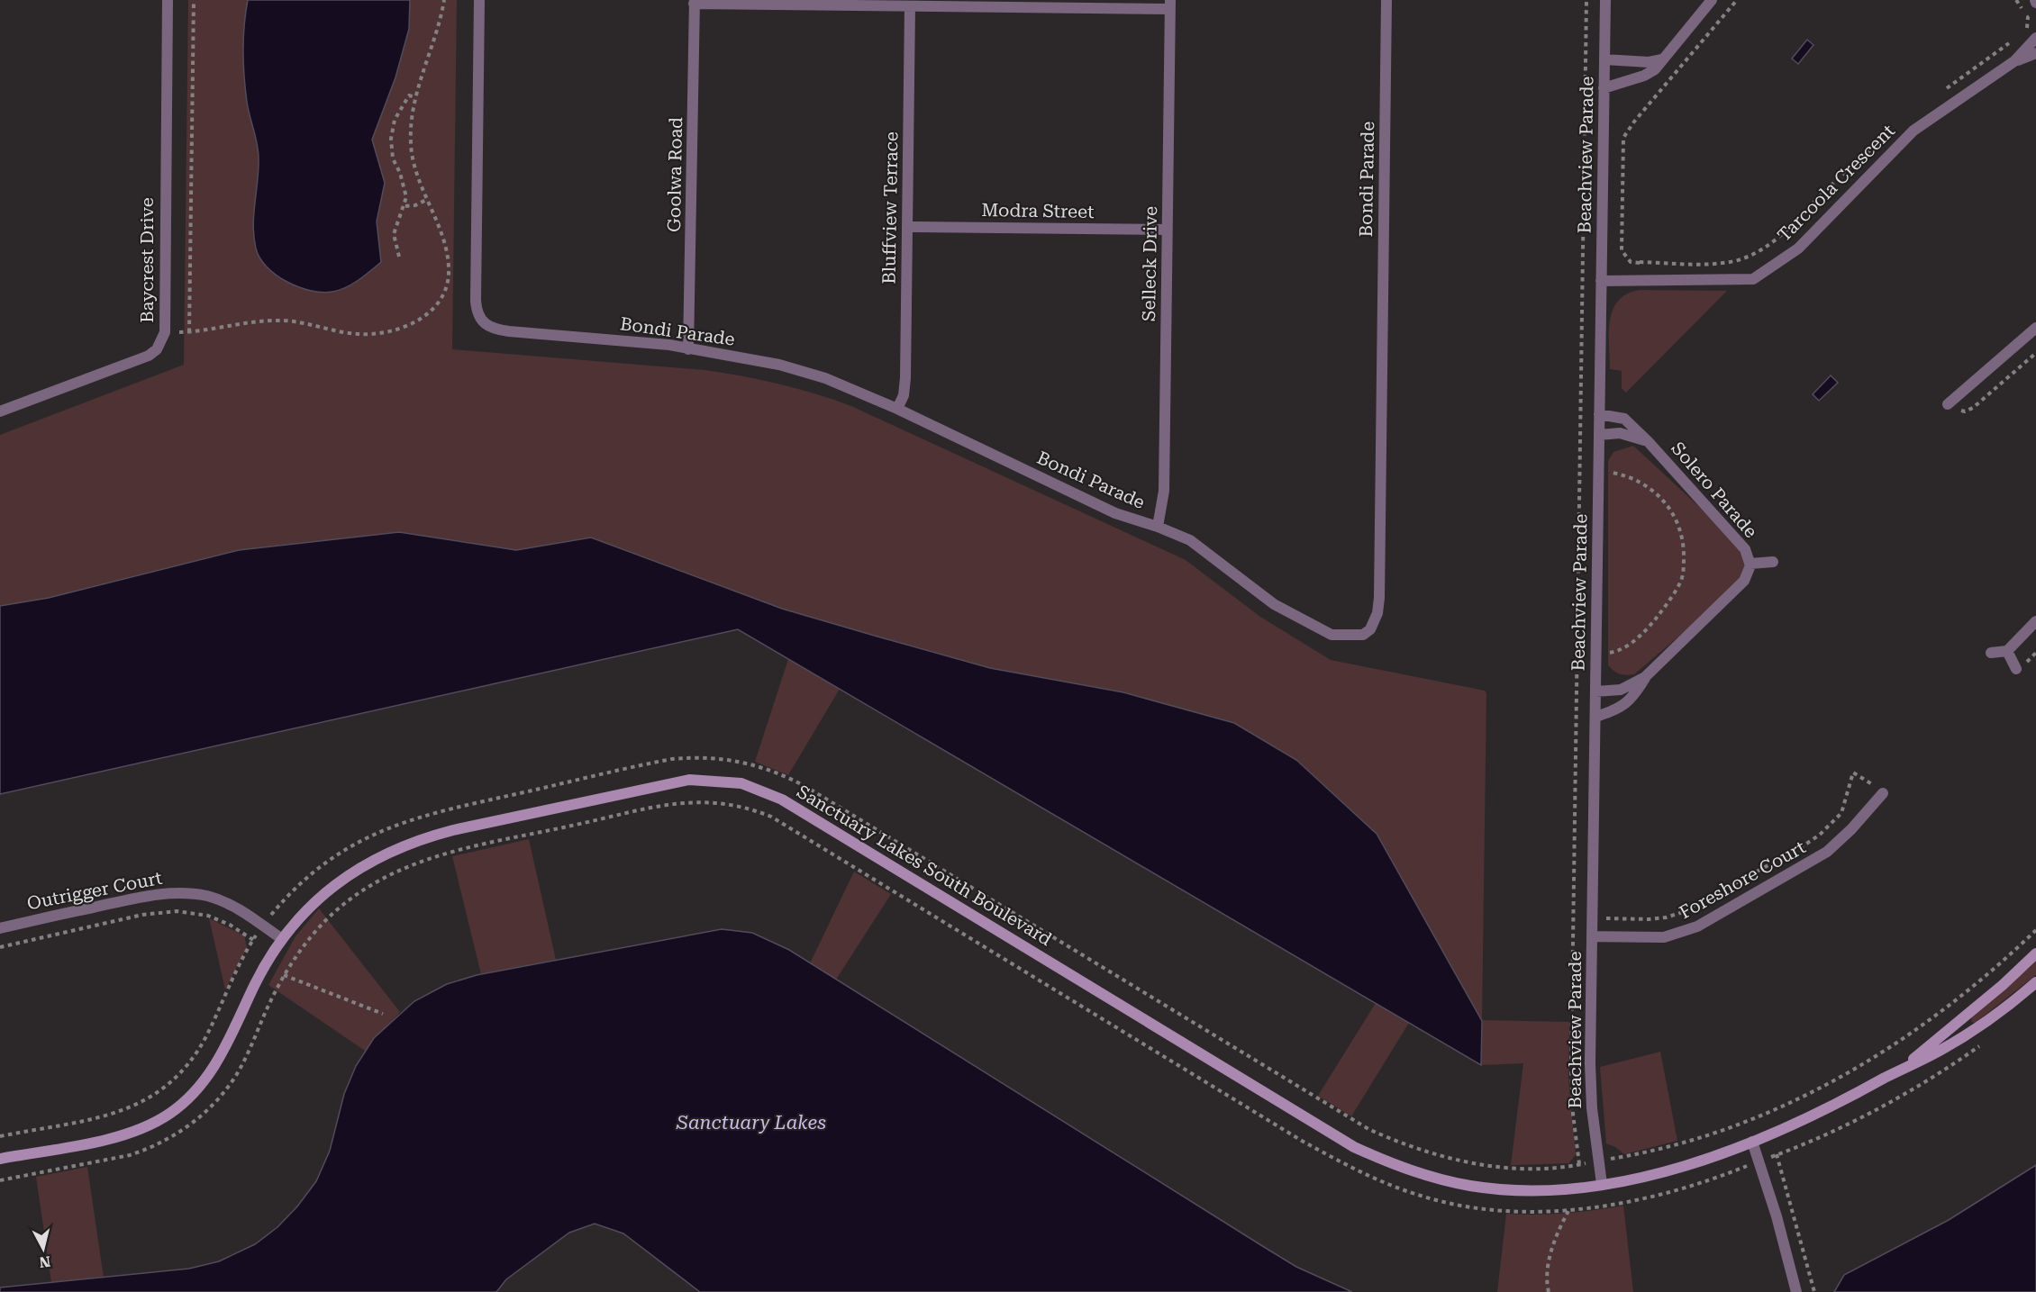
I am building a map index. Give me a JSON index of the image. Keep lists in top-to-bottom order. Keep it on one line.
{"streets":{"street":["Beachview Parade","Goolwa Road","Bondi Parade","Tarcoola Crescent","Bluffview Terrace","Modra Street","Baycrest Drive","Selleck Drive","Solero Parade","Sanctuary Lakes South Boulevard","Foreshore Court","Outrigger Court"]},"crossings":[["Beachview Parade","Tarcoola Crescent"],["Beachview Parade","Solero Parade"],["Beachview Parade","Sanctuary Lakes South Boulevard"],["Beachview Parade","Foreshore Court"],["Goolwa Road","Bondi Parade"],["Bondi Parade","Bluffview Terrace"],["Bondi Parade","Selleck Drive"],["Bluffview Terrace","Modra Street"],["Modra Street","Selleck Drive"],["Sanctuary Lakes South Boulevard","Outrigger Court"]],"water":["Sanctuary Lakes"],"north":"bottom"}
